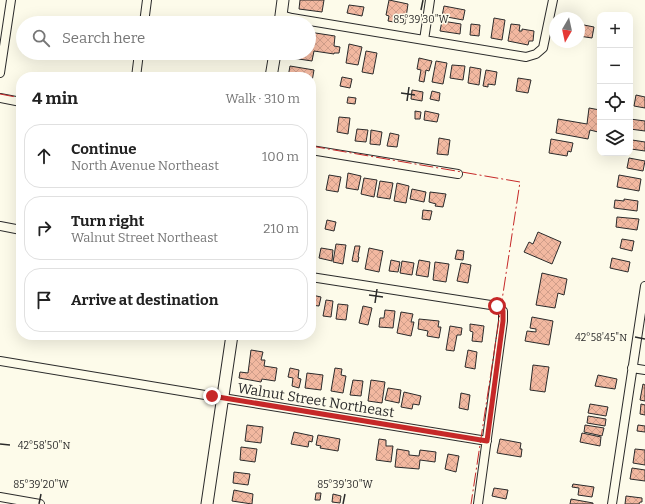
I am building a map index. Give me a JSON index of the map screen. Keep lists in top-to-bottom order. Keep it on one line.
{"streets":{"street":["Walnut Street Northeast"]},"north":"bottom","page":{"map_buttons":["+","−"],"search":"Search here","heading":["4 min","Walk · 310 m"],"list":[["Continue","North Avenue Northeast","100 m"],["Turn right","Walnut Street Northeast","210 m"],"Arrive at destination"]},"coordinates":["85°39'30\"W","42°58'45\"N","42°58'50\"N","85°39'20\"W"]}
